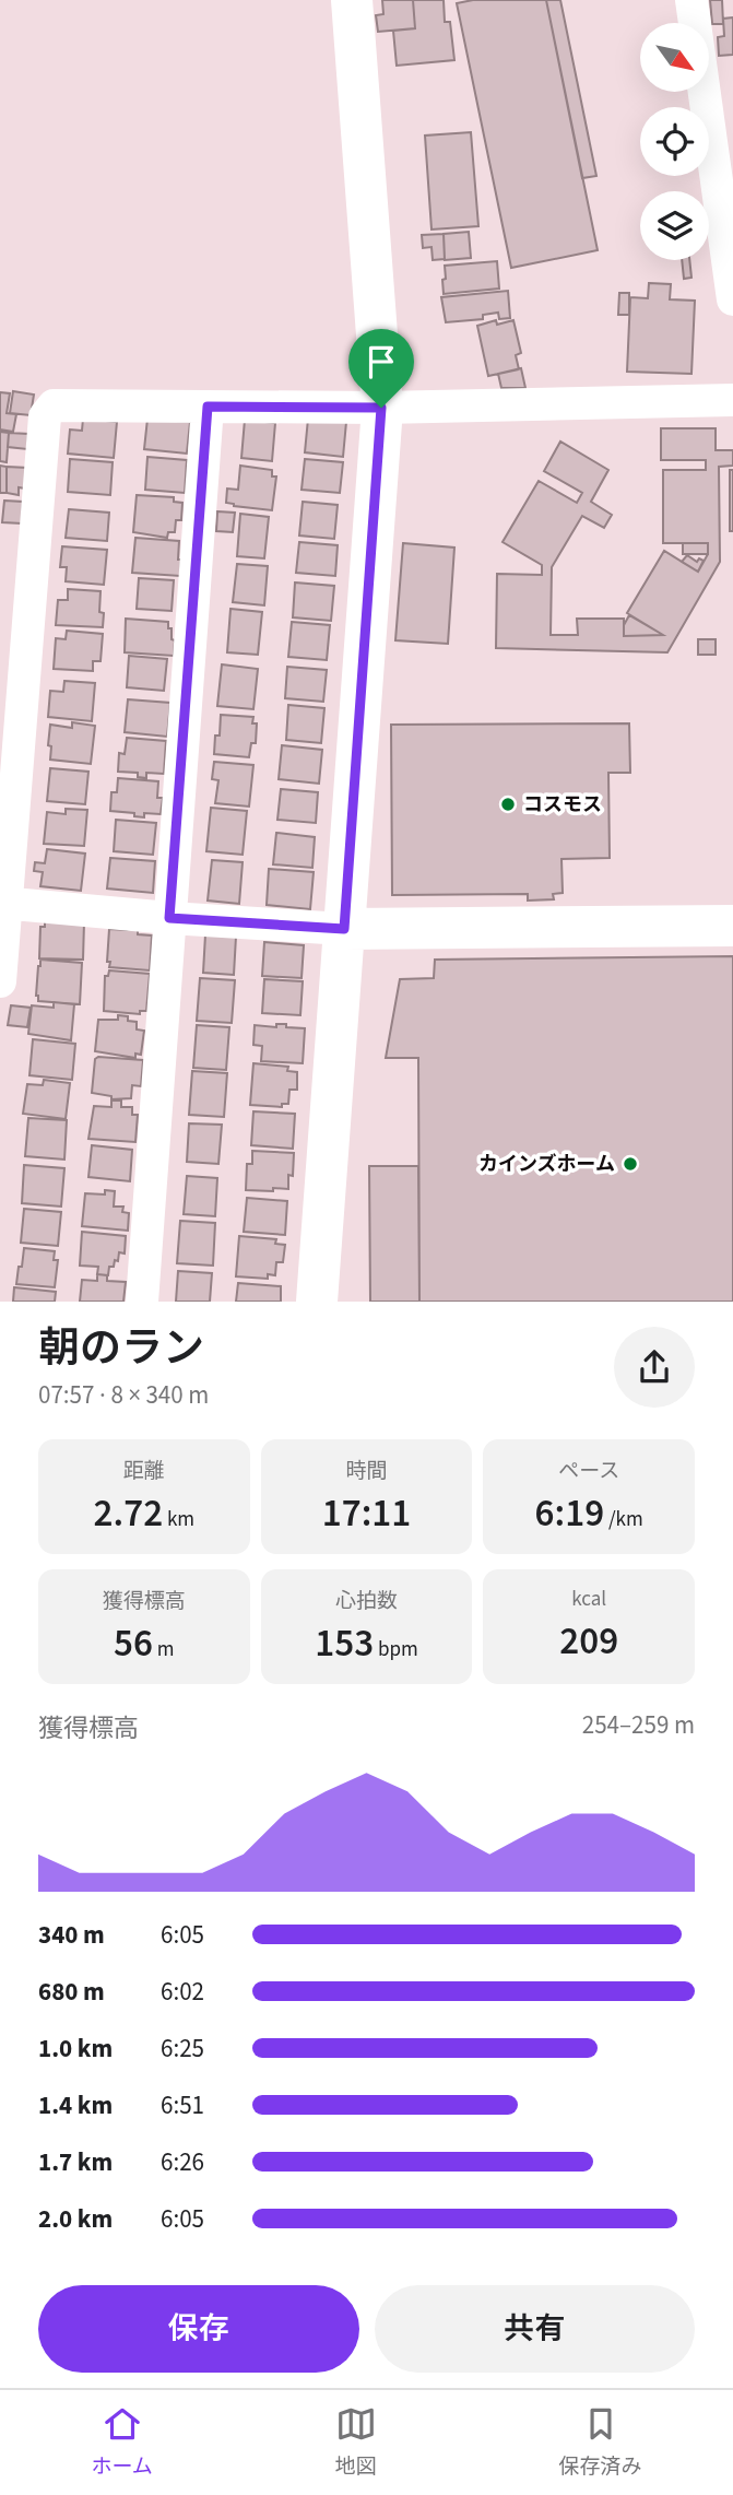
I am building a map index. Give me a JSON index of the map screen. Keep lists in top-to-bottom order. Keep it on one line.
{"places":["コスモス","カインズホーム"],"north":"bottom right","page":{"heading":["朝のラン","07:57 · 8 × 340 m"],"stats":[["距離","2.72 km"],["時間","17:11"],["ペース","6:19 /km"],["獲得標高","56 m"],["心拍数","153 bpm"],["kcal","209"]],"chart":["獲得標高","254–259 m"],"list":[{"name":"340 m","note":"6:05"},{"name":"680 m","note":"6:02"},{"name":"1.0 km","note":"6:25"},{"name":"1.4 km","note":"6:51"},{"name":"1.7 km","note":"6:26"},{"name":"2.0 km","note":"6:05"}],"buttons":["保存","共有"],"tabs":["ホーム","地図","保存済み"]}}
